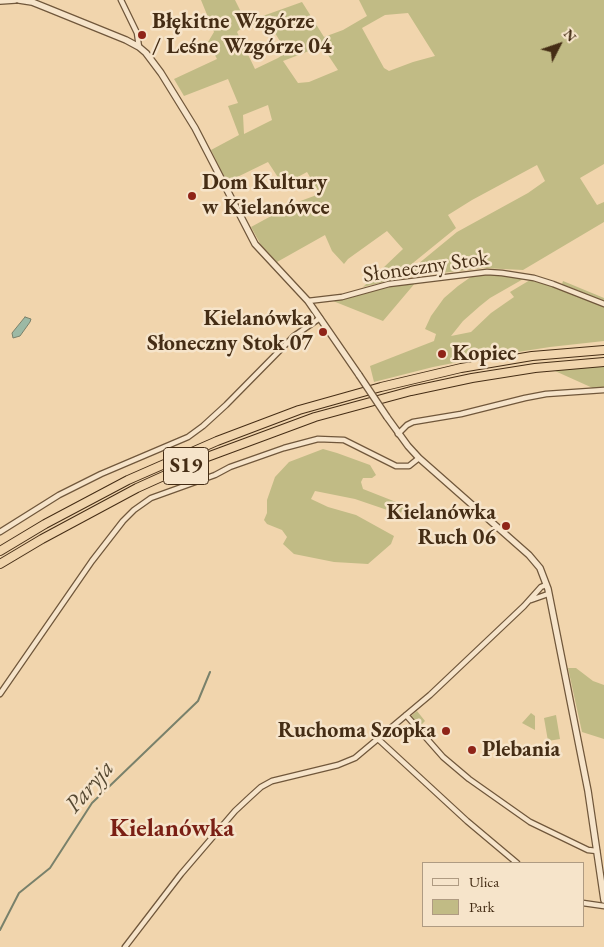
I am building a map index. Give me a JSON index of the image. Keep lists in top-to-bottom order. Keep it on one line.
{"streets":{"highway":["S19"],"street":["Słoneczny Stok"]},"districts":["Kielanówka"],"water":["Paryja"],"places":["Błękitne Wzgórze / Leśne Wzgórze 04","Dom Kultury w Kielanówce","Kielanówka Słoneczny Stok 07","Kopiec","Kielanówka Ruch 06","Ruchoma Szopka","Plebania"],"legend":["Ulica","Park"],"north":"top right"}
